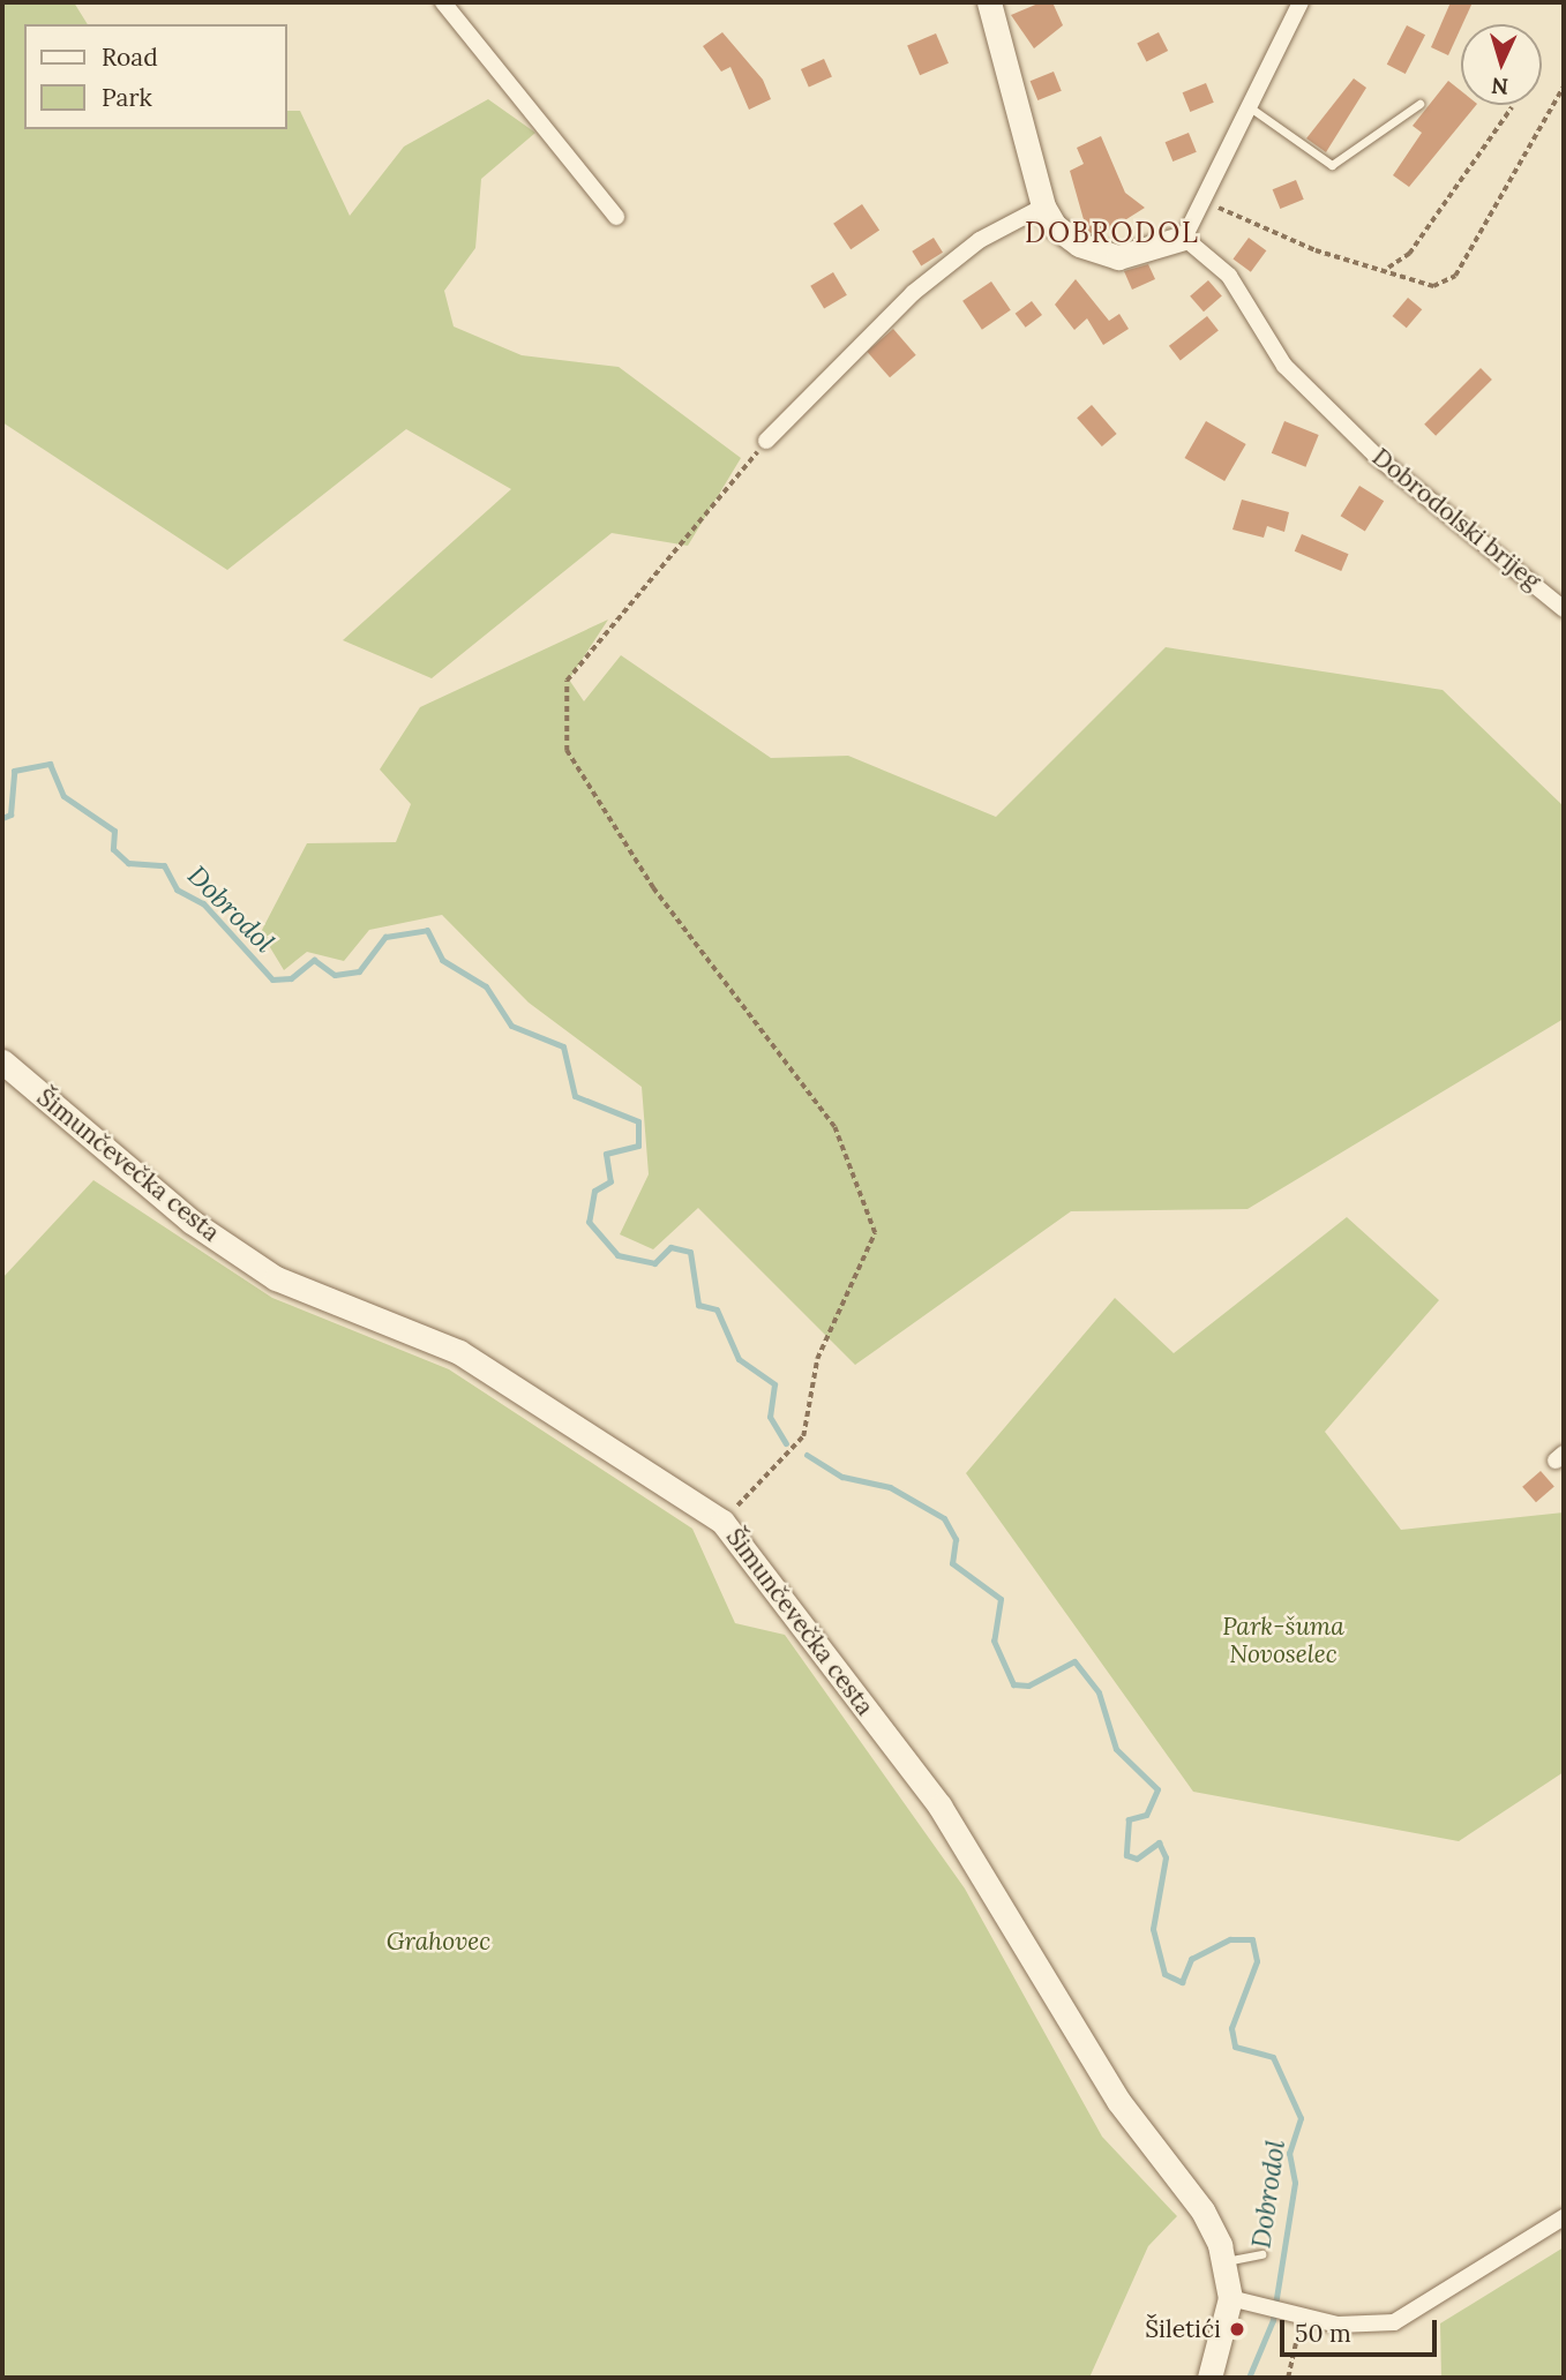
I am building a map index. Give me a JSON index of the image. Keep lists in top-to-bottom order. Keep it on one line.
{"streets":{"street":["Dobrodolski brijeg","Šimunčevečka cesta"]},"districts":["DOBRODOL"],"water":["Dobrodol"],"parks":["Park-šuma Novoselec","Grahovec"],"places":["Šiletići"],"legend":["Road","Park"],"scale_bar":"50 m","north":"bottom"}
